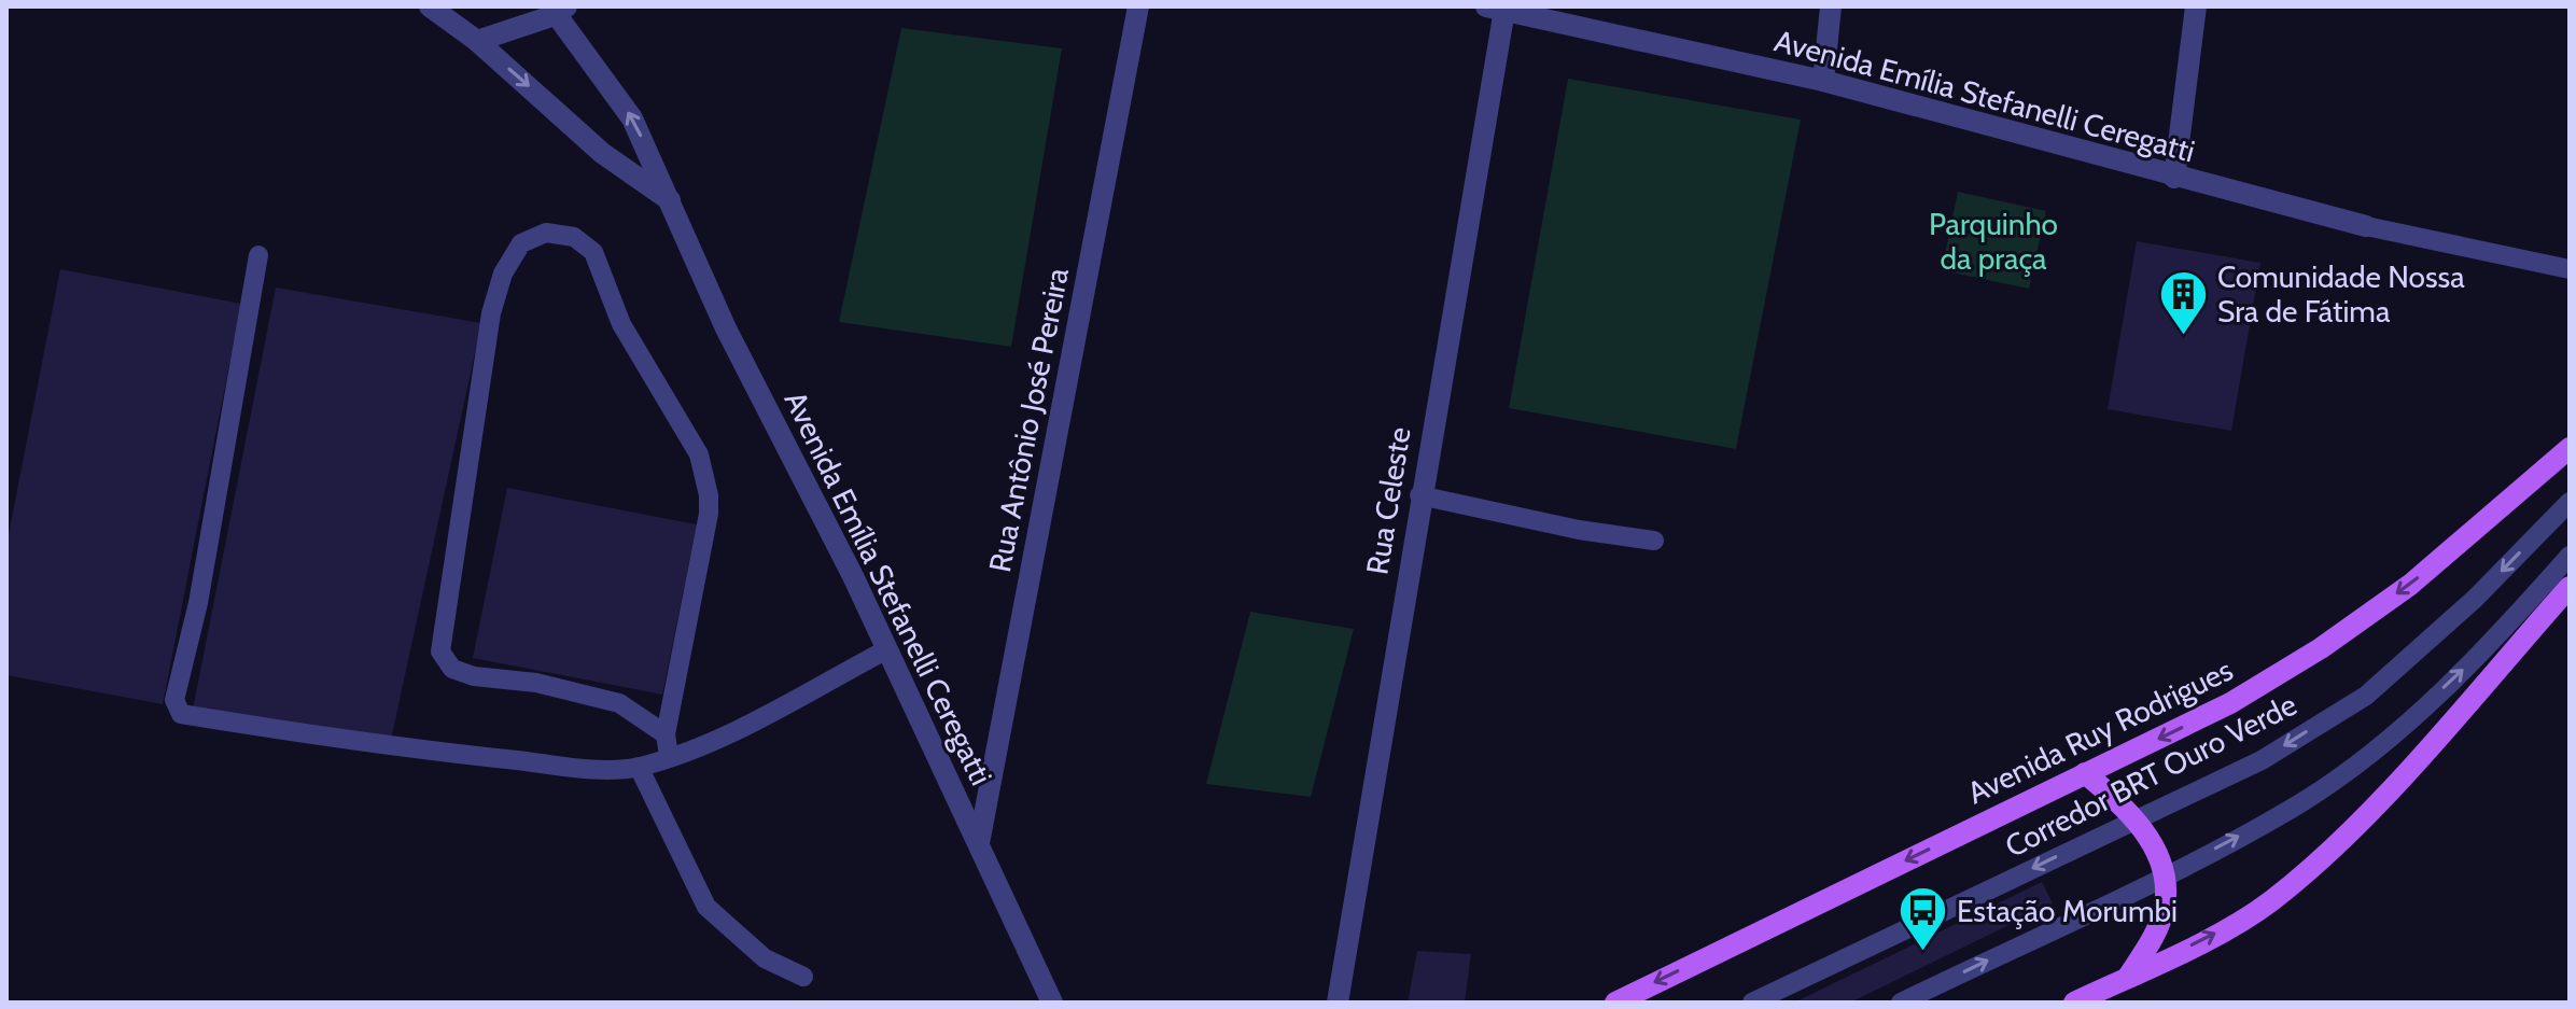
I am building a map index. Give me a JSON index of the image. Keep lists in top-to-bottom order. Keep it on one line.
{"streets":{"main road":["Avenida Ruy Rodrigues"],"street":["Avenida Emília Stefanelli Ceregatti","Rua Antônio José Pereira","Rua Celeste"],"lane":["Corredor BRT Ouro Verde"]},"crossings":[["Avenida Emília Stefanelli Ceregatti","Rua Antônio José Pereira"],["Avenida Emília Stefanelli Ceregatti","Rua Celeste"]],"parks":["Parquinho da praça"],"places":{"building":["Comunidade Nossa Sra de Fátima"],"bus stop":["Estação Morumbi"]}}
